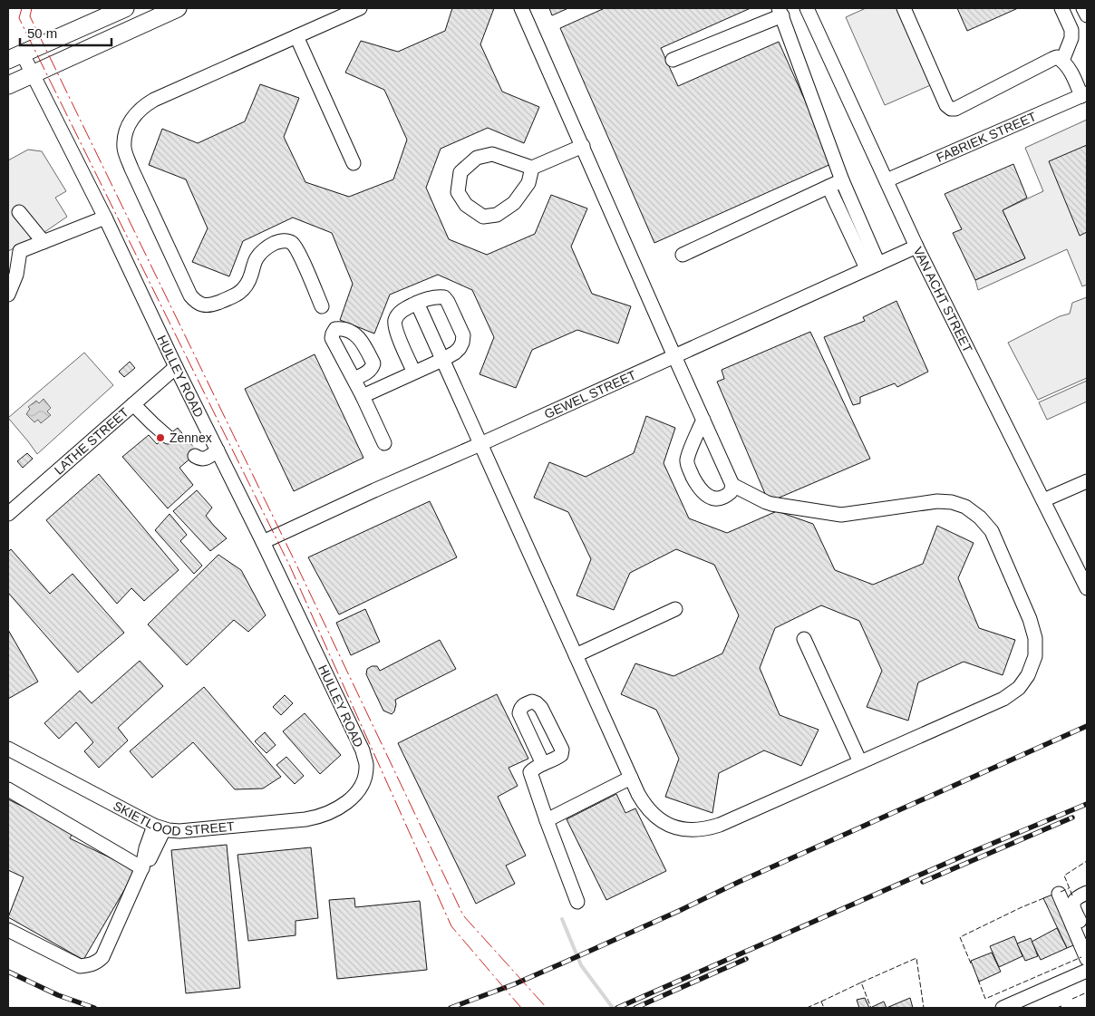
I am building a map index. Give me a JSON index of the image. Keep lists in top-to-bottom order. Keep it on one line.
{"streets":{"street":["FABRIEK STREET","VAN ACHT STREET","HULLEY ROAD","GEWEL STREET","LATHE STREET","SKIETLOOD STREET"]},"crossings":[["FABRIEK STREET","VAN ACHT STREET"],["VAN ACHT STREET","GEWEL STREET"],["HULLEY ROAD","GEWEL STREET"],["HULLEY ROAD","LATHE STREET"],["HULLEY ROAD","SKIETLOOD STREET"]],"places":["Zennex"],"scale_bar":"50 m"}
